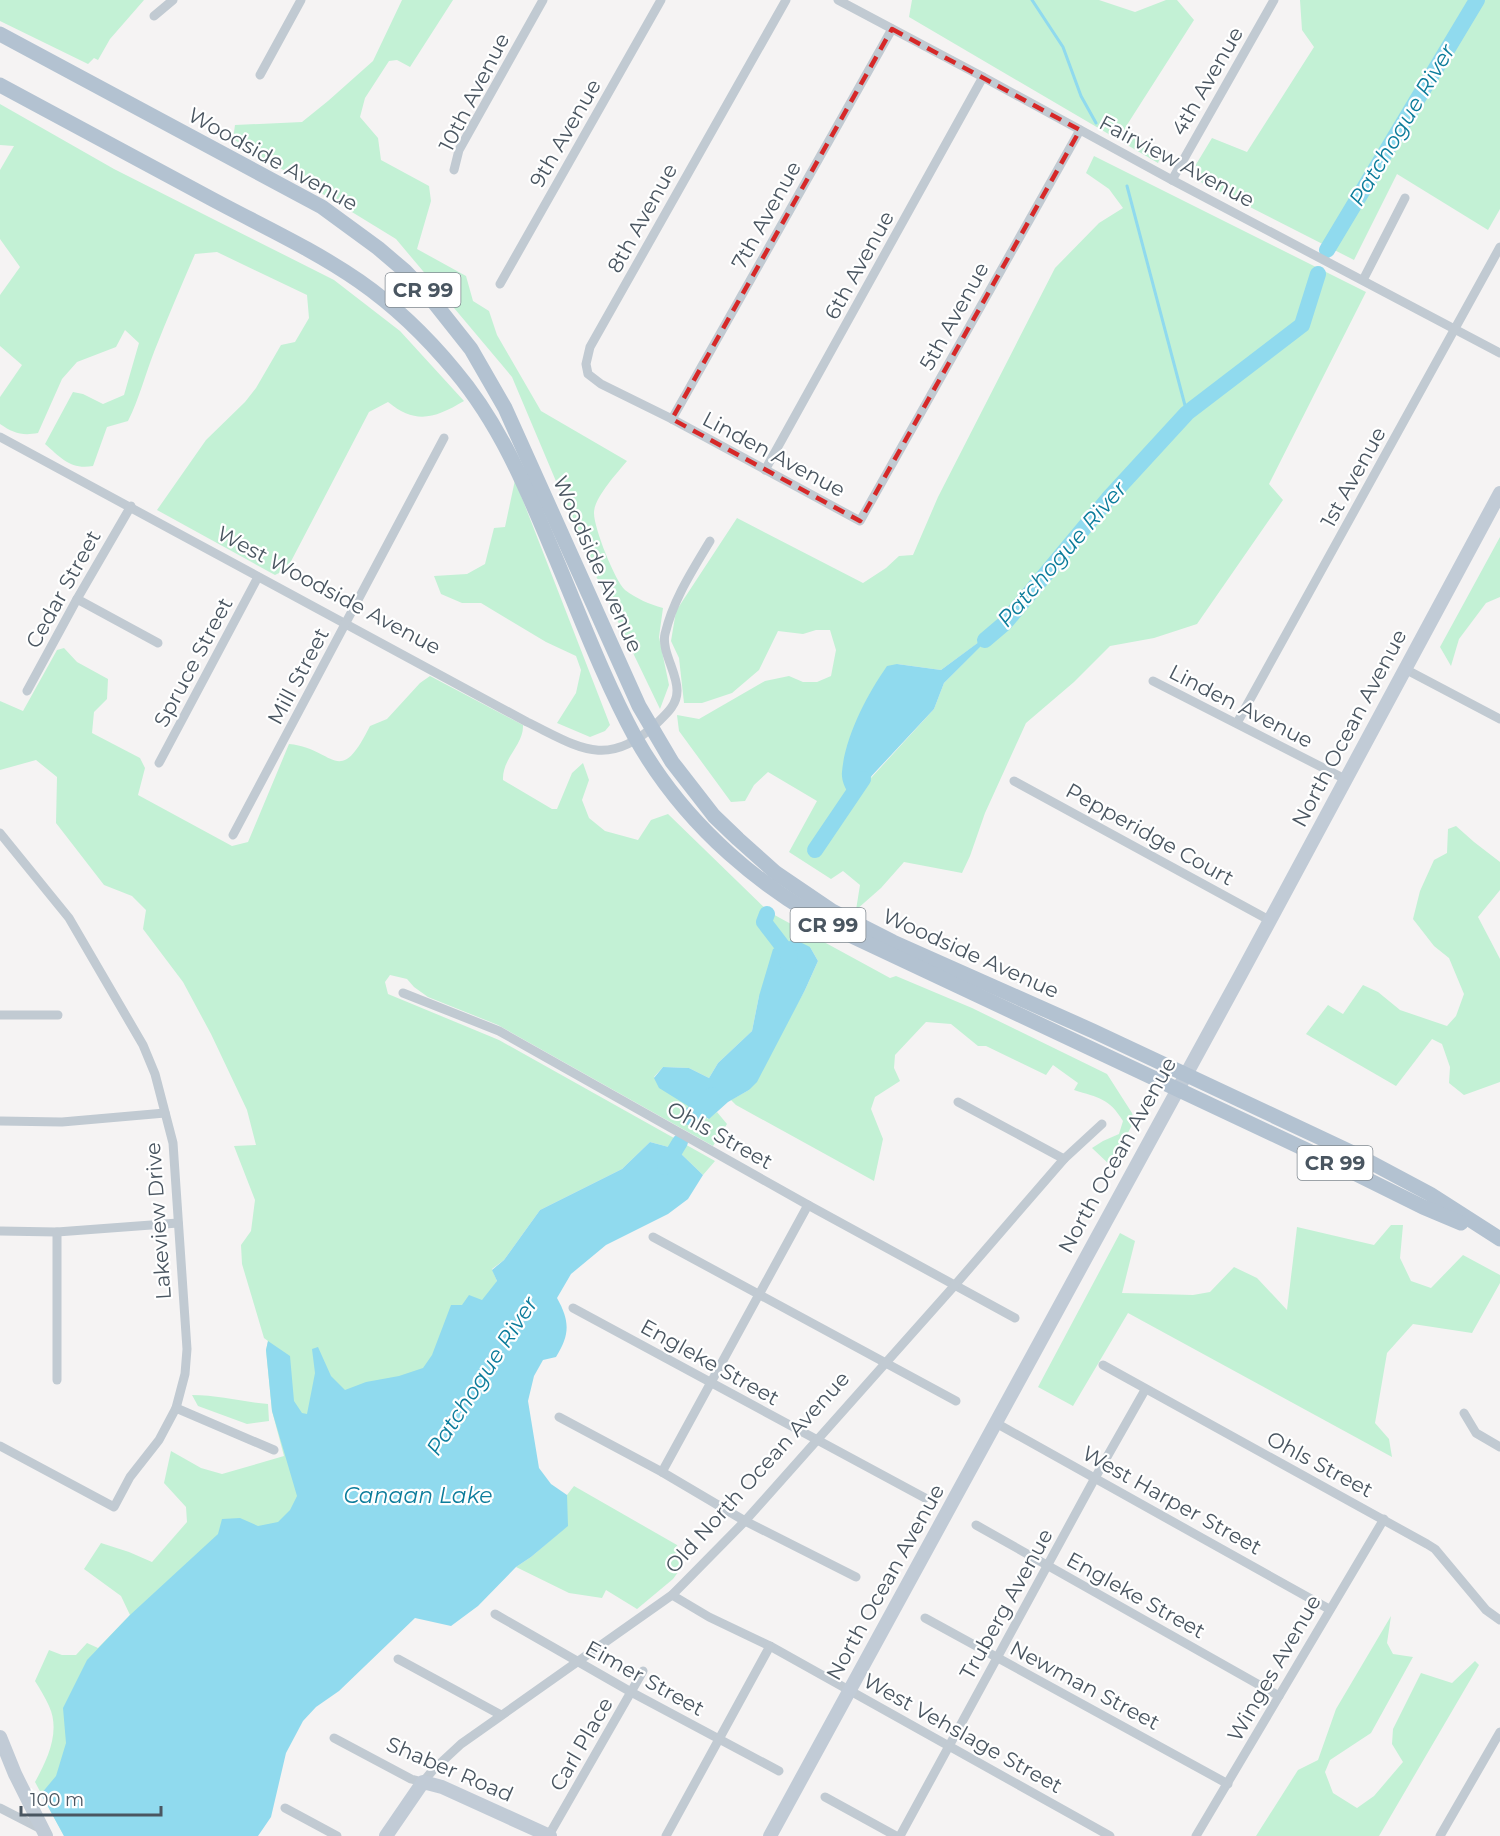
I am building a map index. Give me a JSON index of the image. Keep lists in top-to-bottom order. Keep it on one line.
{"streets":{"main road":["Woodside Avenue","CR 99","North Ocean Avenue","Old North Ocean Avenue","Shaber Road"],"street":["4th Avenue","10th Avenue","9th Avenue","Fairview Avenue","7th Avenue","8th Avenue","6th Avenue","5th Avenue","Linden Avenue","1st Avenue","Cedar Street","West Woodside Avenue","Spruce Street","Mill Street","Pepperidge Court","Ohls Street","Lakeview Drive","Engleke Street","West Harper Street","Truberg Avenue","Winges Avenue","Eimer Street","Newman Street","West Vehslage Street","Carl Place"]},"crossings":[["4th Avenue","Fairview Avenue"],["Woodside Avenue","CR 99"],["Woodside Avenue","West Woodside Avenue"],["Woodside Avenue","North Ocean Avenue"],["Fairview Avenue","7th Avenue"],["Fairview Avenue","6th Avenue"],["Fairview Avenue","5th Avenue"],["Fairview Avenue","1st Avenue"],["7th Avenue","8th Avenue"],["7th Avenue","Linden Avenue"],["8th Avenue","Linden Avenue"],["6th Avenue","Linden Avenue"],["CR 99","North Ocean Avenue"],["5th Avenue","Linden Avenue"],["Linden Avenue","1st Avenue"],["Linden Avenue","North Ocean Avenue"],["Cedar Street","West Woodside Avenue"],["West Woodside Avenue","Spruce Street"],["West Woodside Avenue","Mill Street"],["North Ocean Avenue","Pepperidge Court"],["North Ocean Avenue","West Harper Street"],["North Ocean Avenue","West Vehslage Street"],["Ohls Street","Old North Ocean Avenue"],["Ohls Street","Truberg Avenue"],["Ohls Street","Winges Avenue"],["Engleke Street","Old North Ocean Avenue"],["Engleke Street","Truberg Avenue"],["Engleke Street","Winges Avenue"],["Old North Ocean Avenue","Eimer Street"],["Old North Ocean Avenue","West Vehslage Street"],["Old North Ocean Avenue","Shaber Road"],["West Harper Street","Truberg Avenue"],["West Harper Street","Winges Avenue"],["Truberg Avenue","Newman Street"],["Truberg Avenue","West Vehslage Street"],["Winges Avenue","Newman Street"],["Eimer Street","Carl Place"],["Carl Place","Shaber Road"]],"water":["Patchogue River","Canaan Lake"],"scale_bar":"100 m"}
